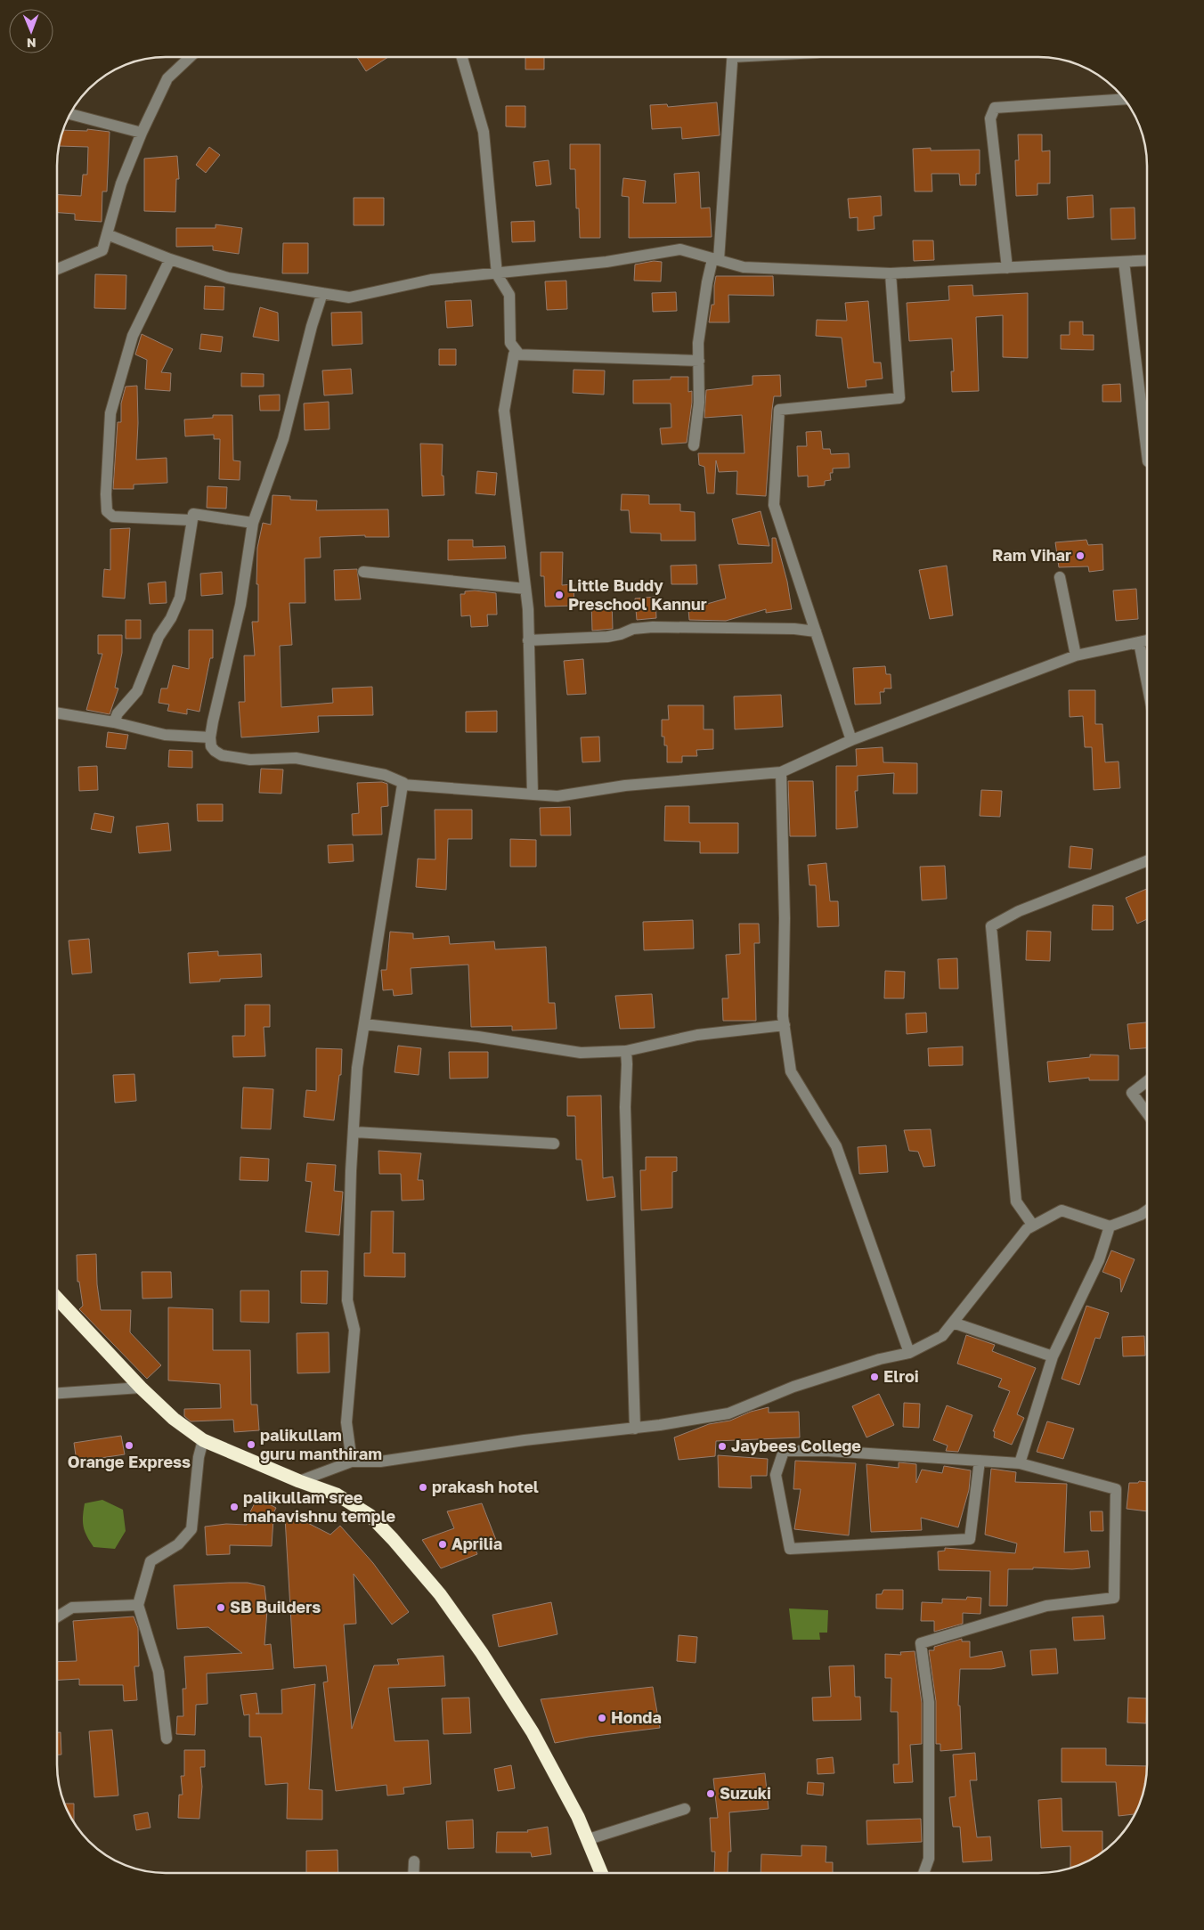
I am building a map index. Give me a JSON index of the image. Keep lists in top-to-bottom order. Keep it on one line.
{"places":["Ram Vihar","Little Buddy Preschool Kannur","Elroi","palikullam guru manthiram","Orange Express","Jaybees College","prakash hotel","palikullam sree mahavishnu temple","Aprilia","SB Builders","Honda","Suzuki"],"north":"bottom"}
